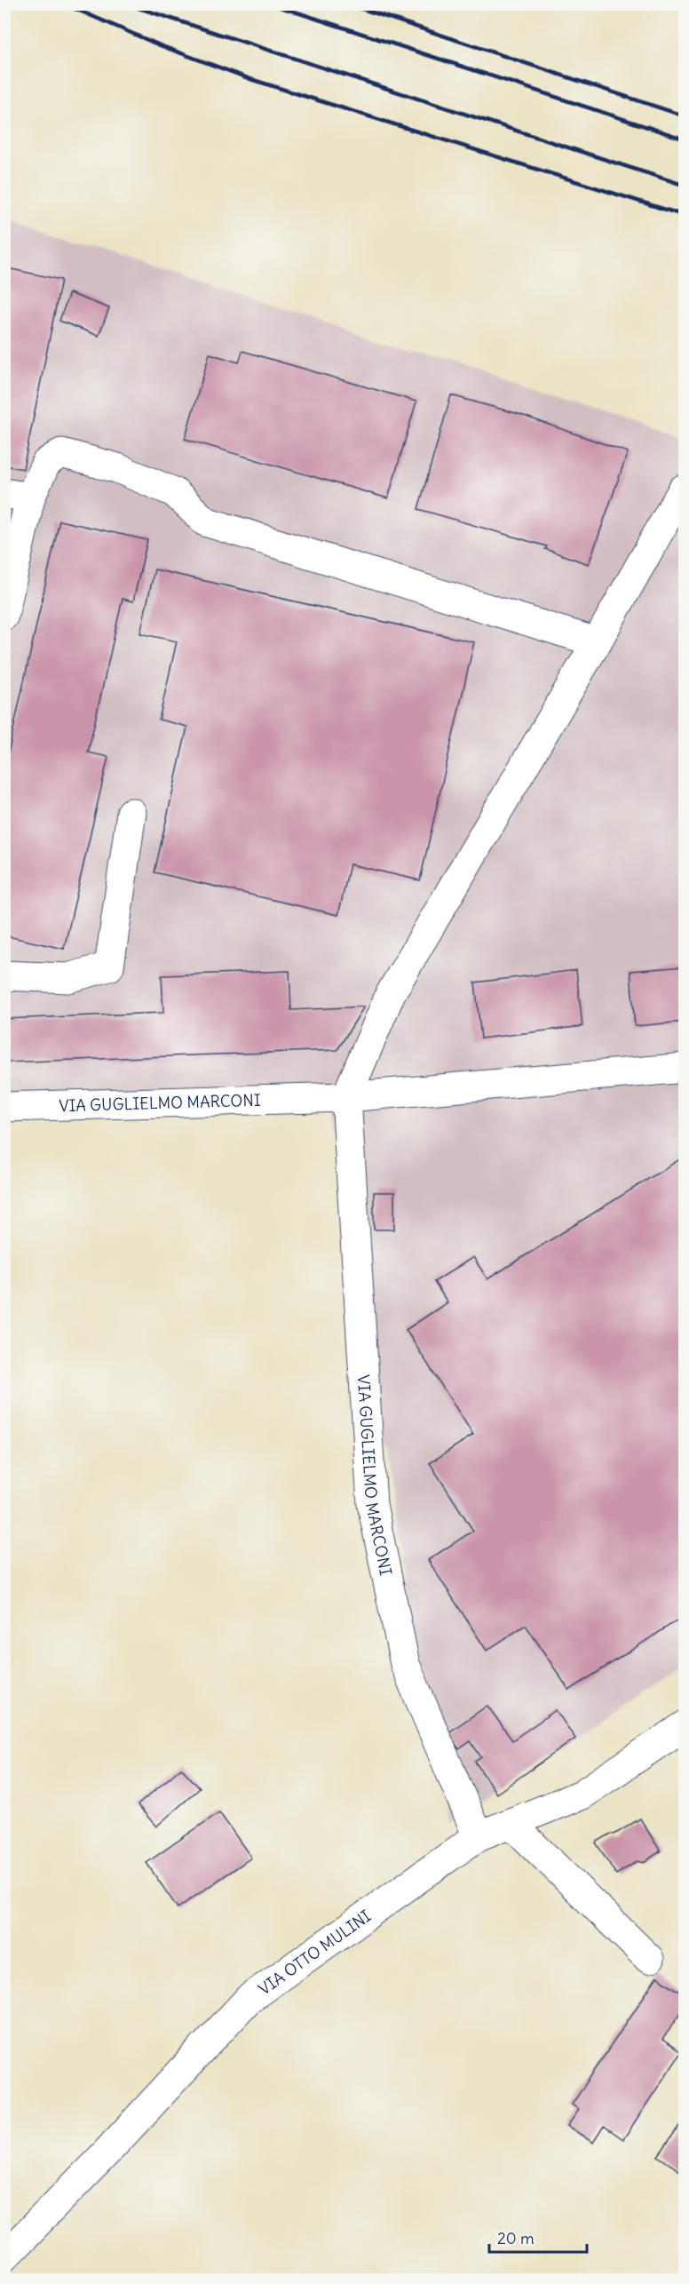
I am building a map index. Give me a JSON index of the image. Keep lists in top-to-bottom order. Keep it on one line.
{"streets":{"street":["VIA GUGLIELMO MARCONI","VIA OTTO MULINI"]},"crossings":[["VIA GUGLIELMO MARCONI","VIA OTTO MULINI"]],"scale_bar":"20 m"}
